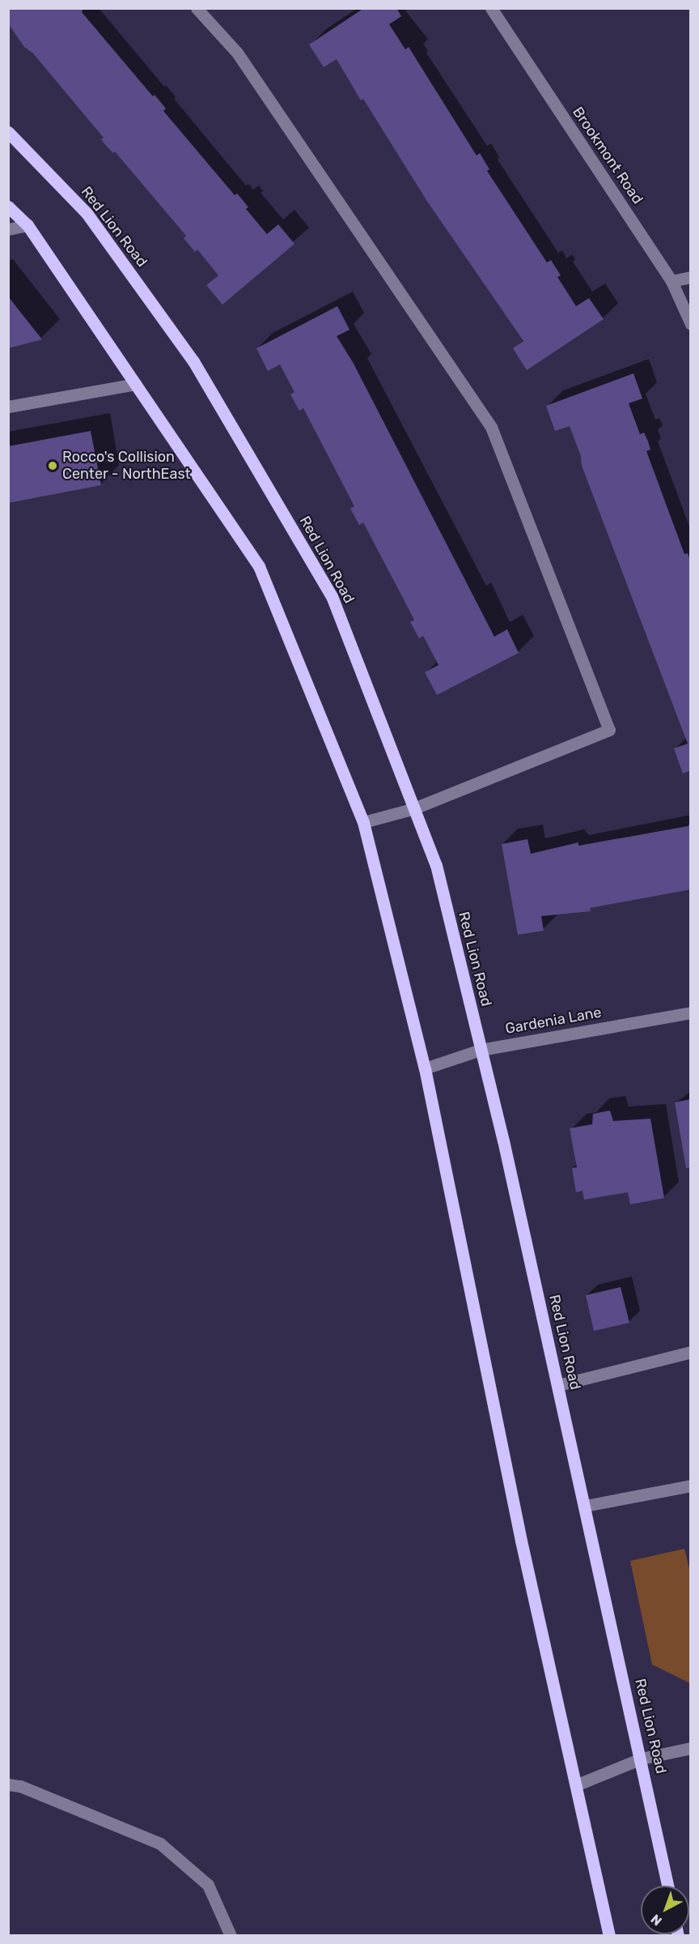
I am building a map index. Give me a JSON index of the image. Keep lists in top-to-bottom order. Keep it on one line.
{"streets":{"main road":["Red Lion Road"],"street":["Brookmont Road","Gardenia Lane"]},"crossings":[["Red Lion Road","Gardenia Lane"]],"places":["Rocco's Collision Center - NorthEast"],"north":"bottom left"}
